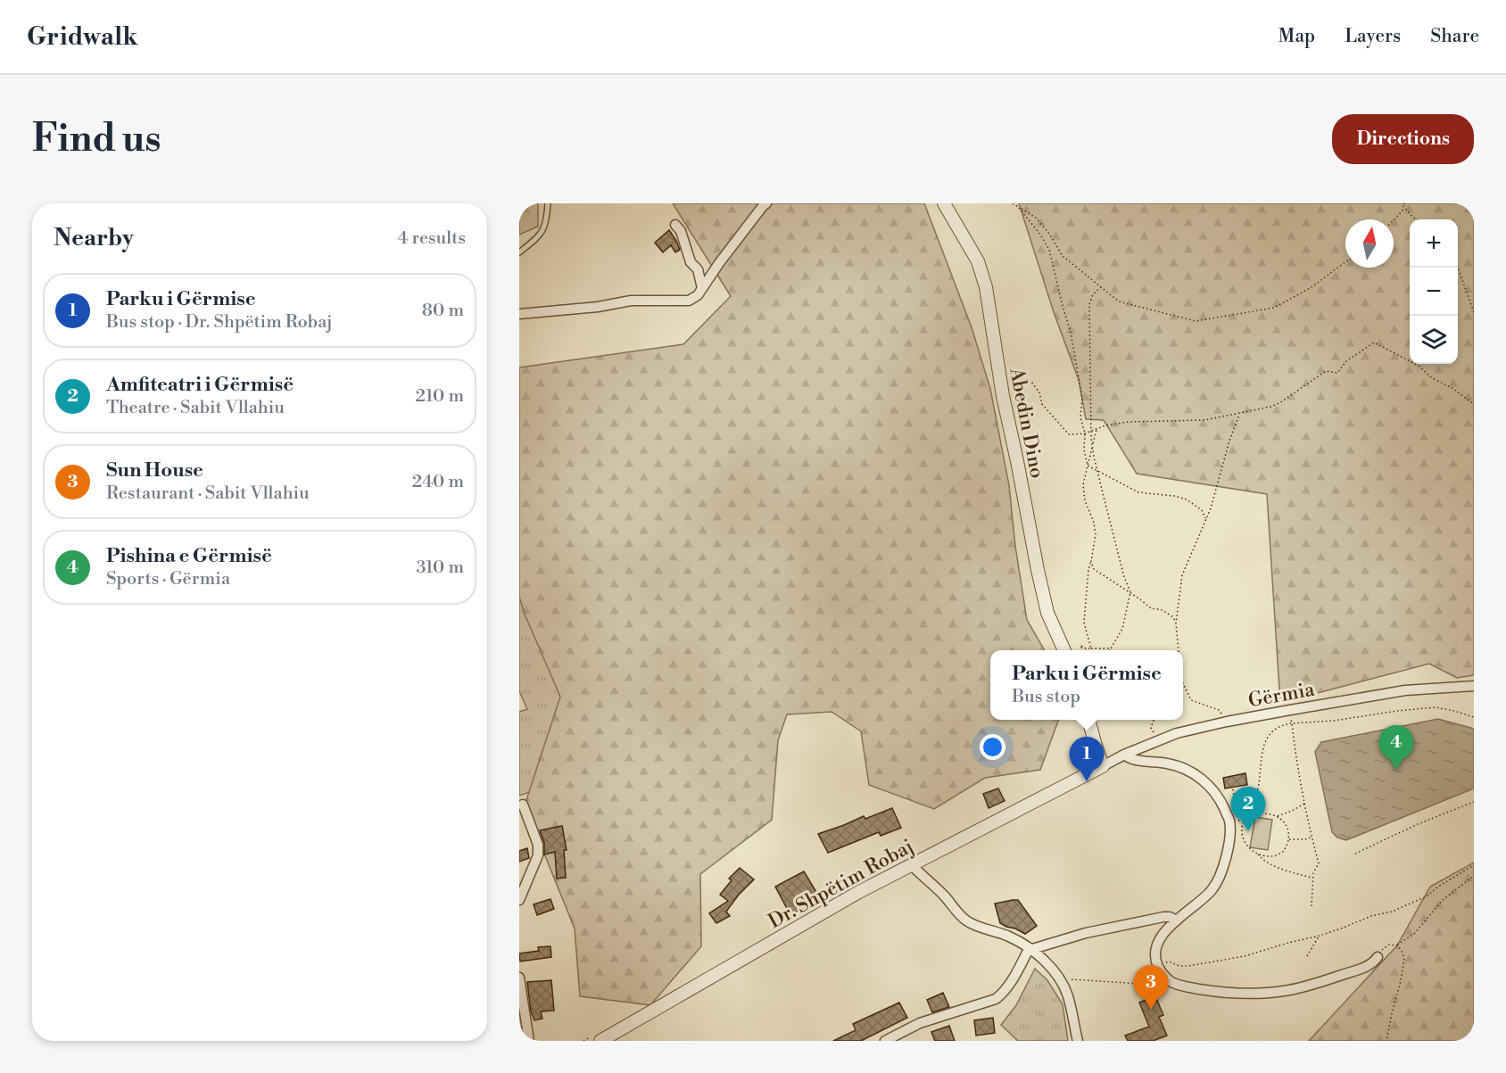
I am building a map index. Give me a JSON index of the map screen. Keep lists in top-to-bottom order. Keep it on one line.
{"streets":{"street":["Abedin Dino","Gërmia","Dr. Shpëtim Robaj"]},"crossings":[["Gërmia","Dr. Shpëtim Robaj"]],"north":"top","page":{"header":"Gridwalk","nav":["Map","Layers","Share"],"buttons":"Directions","title":"Find us","heading":["Nearby","4 results"],"map_buttons":["+","−"],"list":[{"mark":"1","name":"Parku i Gërmise","note":"Bus stop · Dr. Shpëtim Robaj","value":"80 m"},{"mark":"2","name":"Amfiteatri i Gërmisë","note":"Theatre · Sabit Vllahiu","value":"210 m"},{"mark":"3","name":"Sun House","note":"Restaurant · Sabit Vllahiu","value":"240 m"},{"mark":"4","name":"Pishina e Gërmisë","note":"Sports · Gërmia","value":"310 m"}],"popup":["Parku i Gërmise","Bus stop"],"pins":["4","1","2","3"]}}
